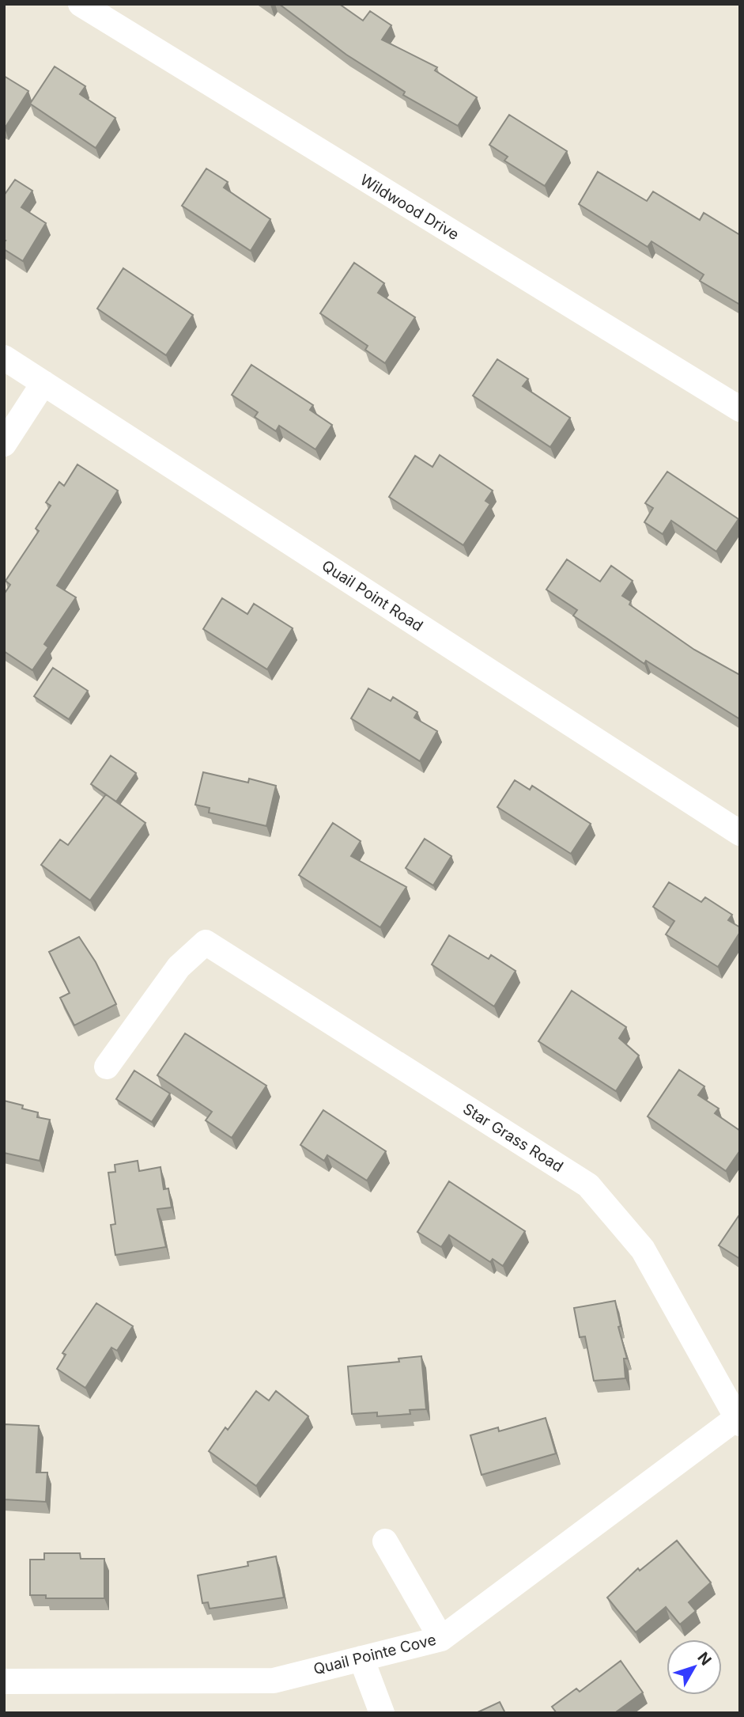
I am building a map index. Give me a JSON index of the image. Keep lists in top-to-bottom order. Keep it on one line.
{"streets":{"street":["Wildwood Drive","Quail Point Road","Star Grass Road","Quail Pointe Cove"]},"crossings":[["Star Grass Road","Quail Pointe Cove"]],"north":"top right"}
